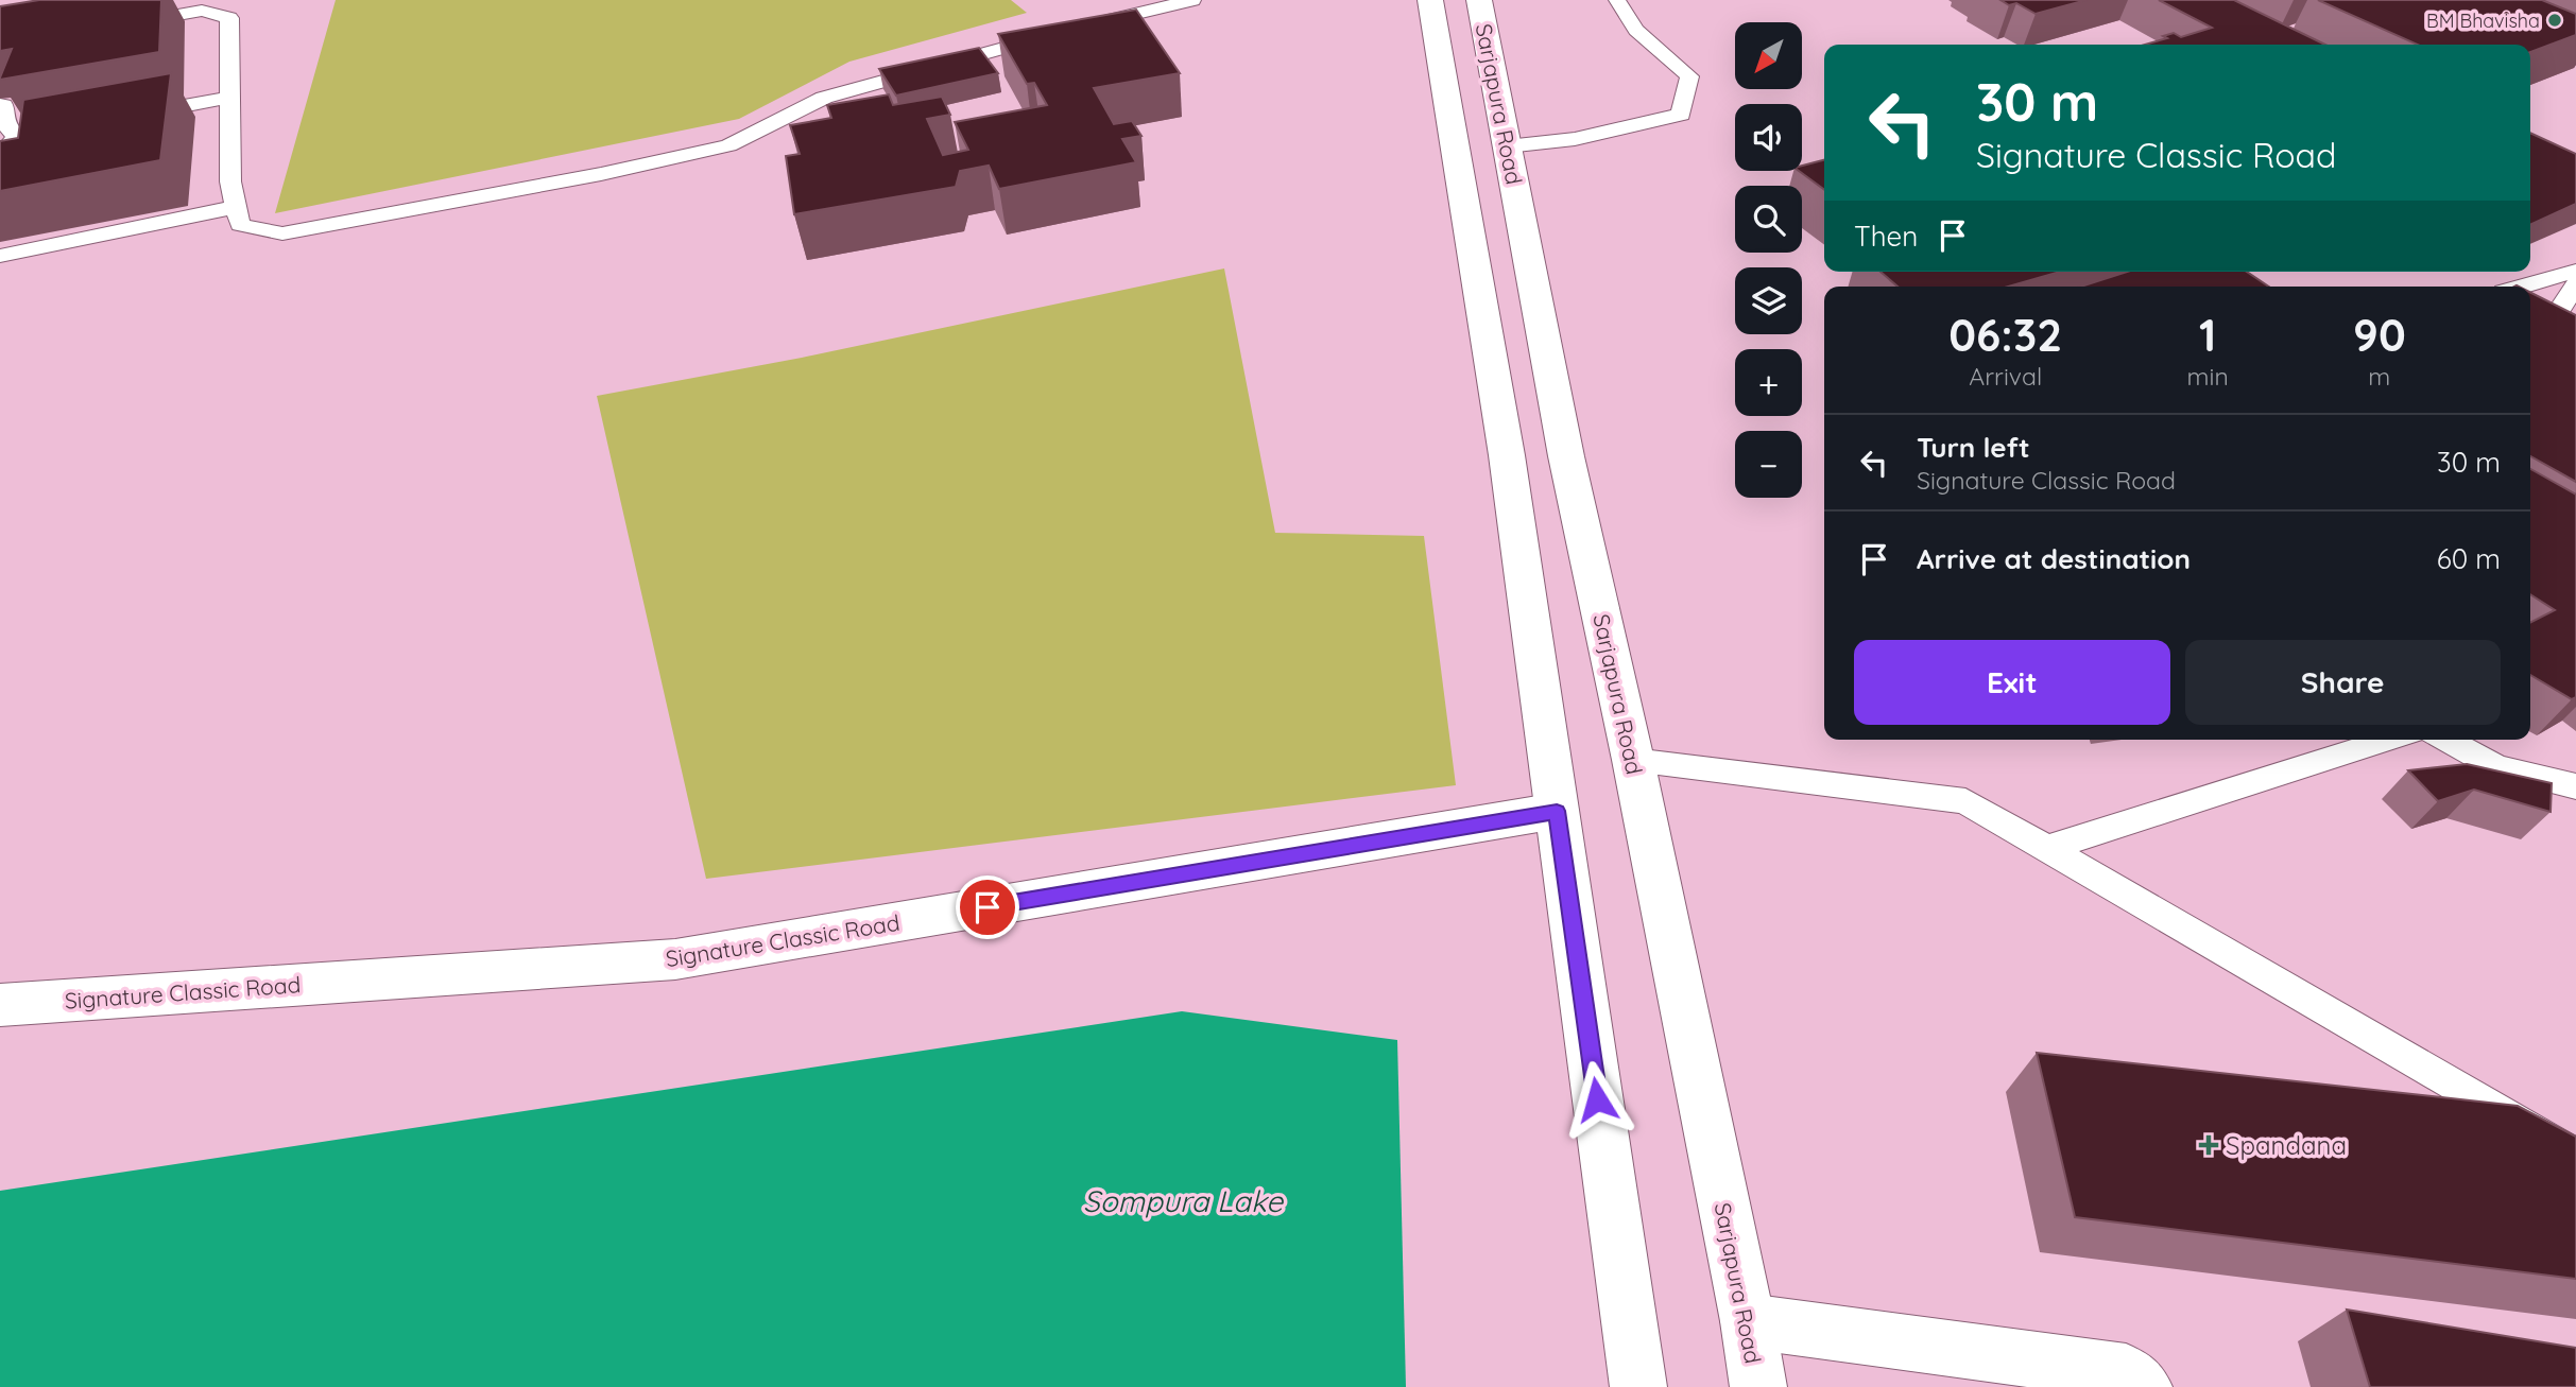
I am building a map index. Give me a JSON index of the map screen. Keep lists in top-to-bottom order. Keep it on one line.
{"streets":{"main road":["Sarjapura Road","Signature Classic Road"]},"water":["Sompura Lake"],"places":{"other":["BM Bhavisha"],"health":["Spandana"]},"north":"bottom left","page":{"map_buttons":["+","−"],"turn":["30 m","Signature Classic Road"],"then":"Then","eta":["06:32","Arrival","1","min","90","m"],"list":[{"name":"Turn left","note":"Signature Classic Road","value":"30 m"},{"name":"Arrive at destination","value":"60 m"}],"buttons":["Exit","Share"]}}
